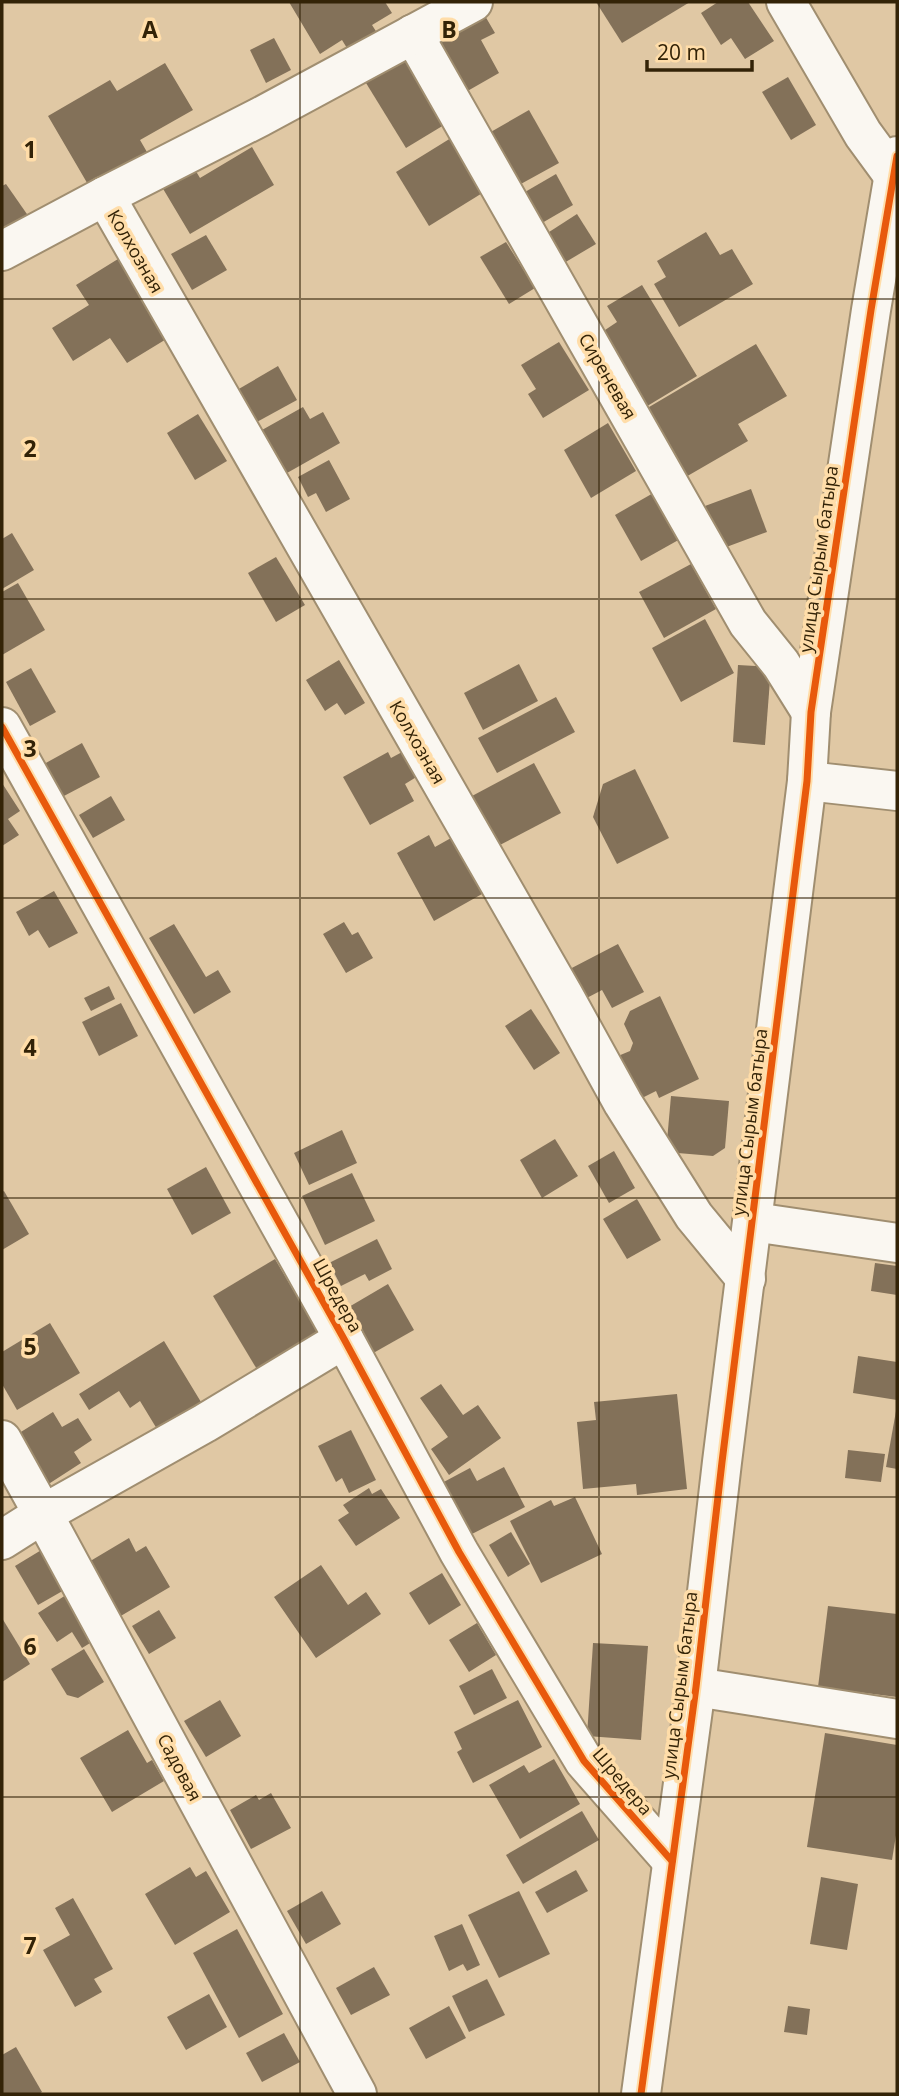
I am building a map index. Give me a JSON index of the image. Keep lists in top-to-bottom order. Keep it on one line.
{"streets":{"street":["Колхозная","Сиреневая","улица Сырым батыра","Шредера","Садовая"]},"crossings":[["Колхозная","улица Сырым батыра"],["Сиреневая","улица Сырым батыра"],["улица Сырым батыра","Шредера"]],"scale_bar":"20 m","grid":{"columns":["A","B"],"rows":["1","2","3","4","5","6","7"]}}
